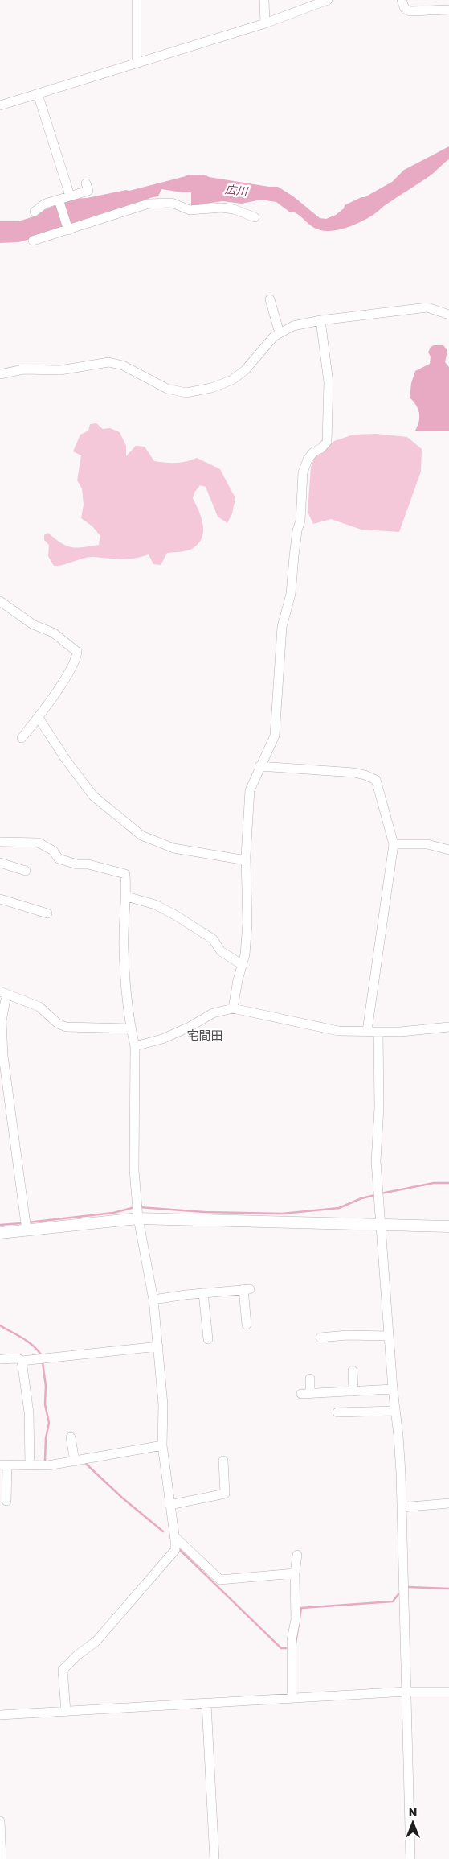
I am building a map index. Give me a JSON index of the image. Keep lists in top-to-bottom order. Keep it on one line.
{"districts":["宅間田"],"water":["広川"],"north":"top"}
